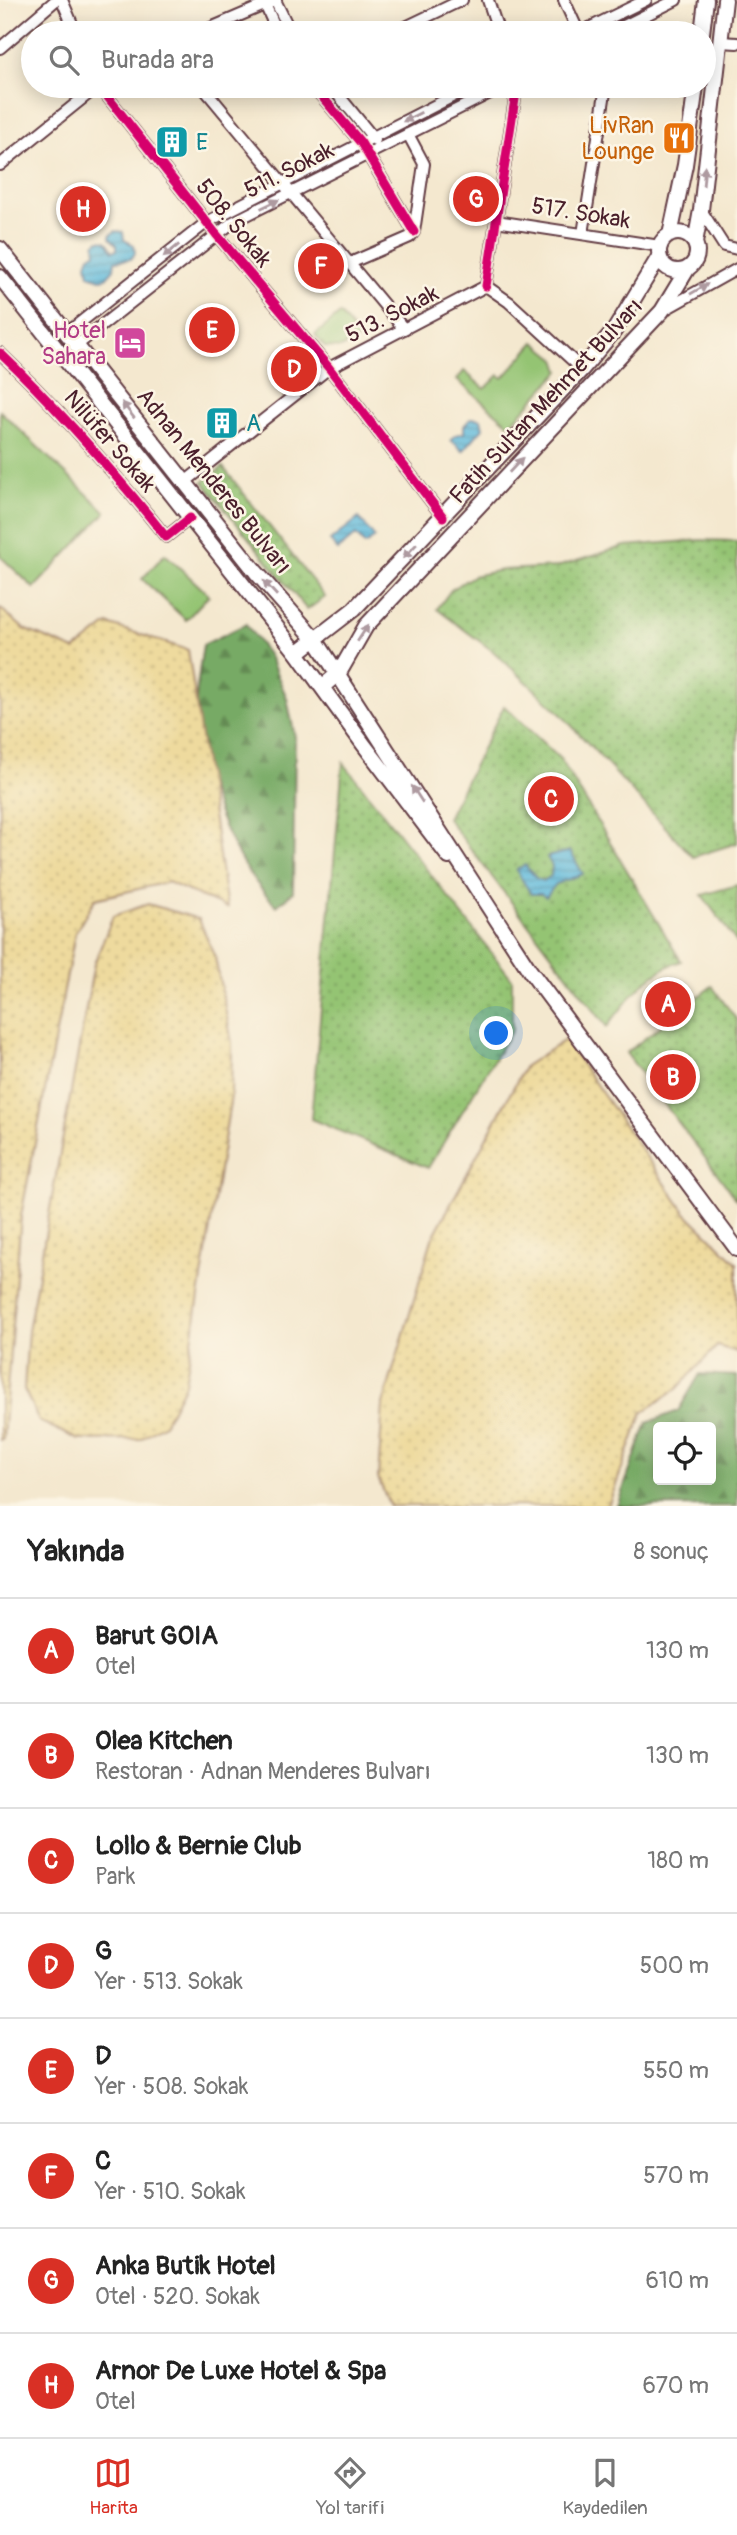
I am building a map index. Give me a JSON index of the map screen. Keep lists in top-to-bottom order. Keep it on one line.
{"streets":{"main road":["Fatih Sultan Mehmet Bulvarı","Adnan Menderes Bulvarı"],"street":["511. Sokak","517. Sokak","508. Sokak","513. Sokak","Nilüfer Sokak"]},"crossings":[["511. Sokak","508. Sokak"],["511. Sokak","Adnan Menderes Bulvarı"],["517. Sokak","Fatih Sultan Mehmet Bulvarı"],["508. Sokak","513. Sokak"],["508. Sokak","Fatih Sultan Mehmet Bulvarı"],["513. Sokak","Adnan Menderes Bulvarı"],["Fatih Sultan Mehmet Bulvarı","Adnan Menderes Bulvarı"],["Nilüfer Sokak","Adnan Menderes Bulvarı"]],"places":{"restaurant":["LivRan Lounge"],"building":["E","A"],"hotel":["Hotel Sahara"]},"page":{"search":"Burada ara","pins":["G","H","F","E","D","C","A","B"],"heading":["Yakında","8 sonuç"],"list":[{"mark":"A","name":"Barut GOIA","note":"Otel","value":"130 m"},{"mark":"B","name":"Olea Kitchen","note":"Restoran · Adnan Menderes Bulvarı","value":"130 m"},{"mark":"C","name":"Lollo & Bernie Club","note":"Park","value":"180 m"},{"mark":"D","name":"G","note":"Yer · 513. Sokak","value":"500 m"},{"mark":"E","name":"D","note":"Yer · 508. Sokak","value":"550 m"},{"mark":"F","name":"C","note":"Yer · 510. Sokak","value":"570 m"},{"mark":"G","name":"Anka Butik Hotel","note":"Otel · 520. Sokak","value":"610 m"},{"mark":"H","name":"Arnor De Luxe Hotel & Spa","note":"Otel","value":"670 m"}],"nav":["Harita","Yol tarifi","Kaydedilen"]}}
